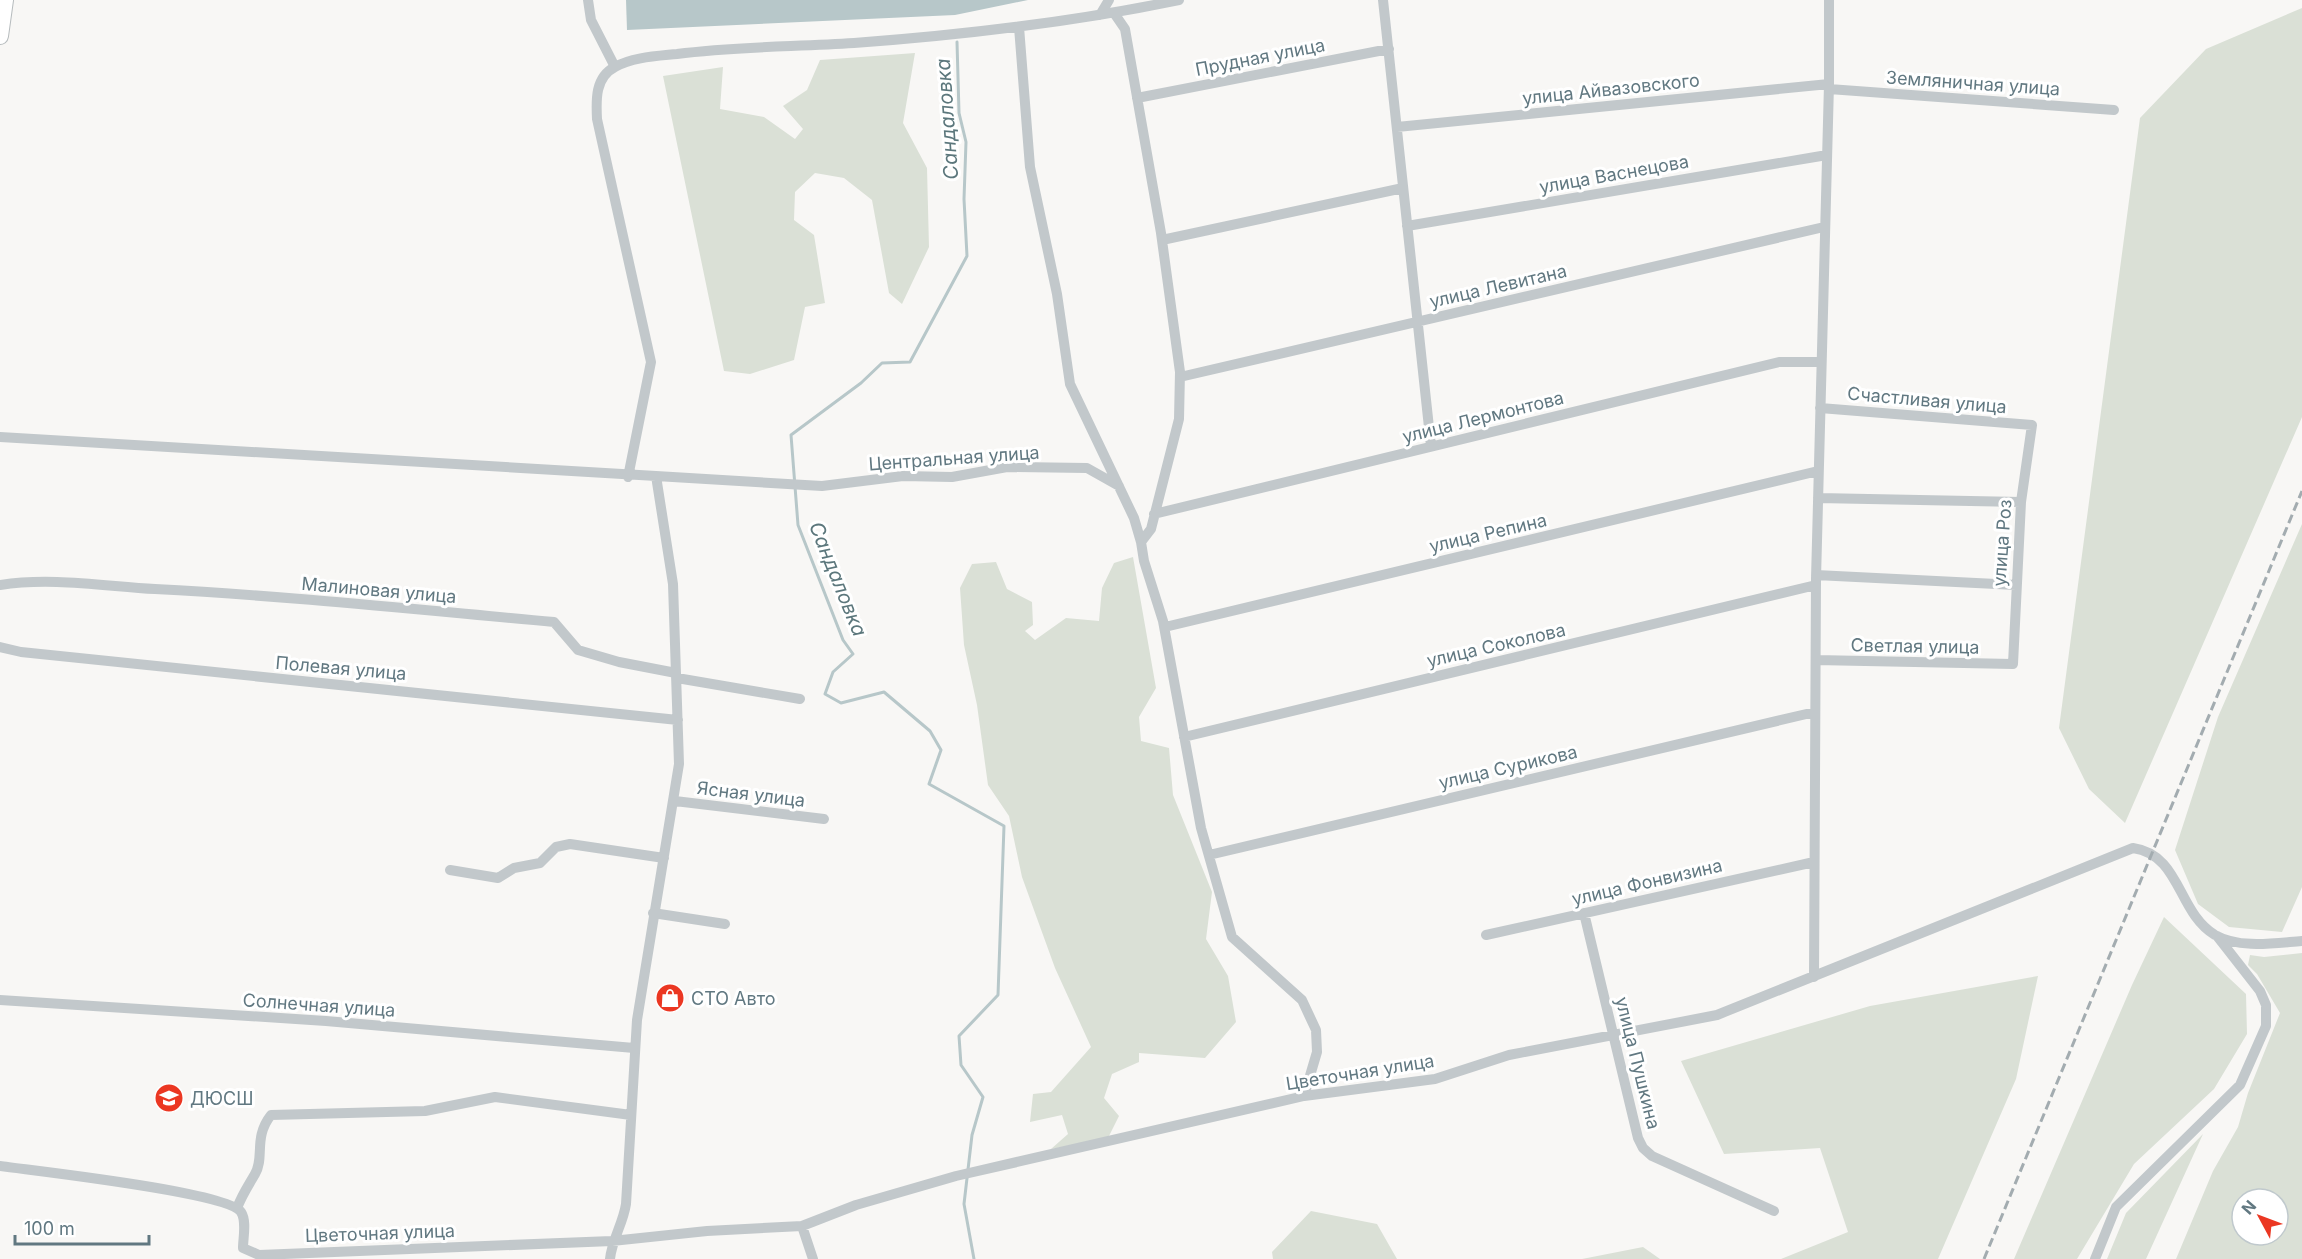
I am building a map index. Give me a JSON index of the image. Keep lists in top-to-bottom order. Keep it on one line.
{"streets":{"street":["Прудная улица","Земляничная улица","улица Айвазовского","улица Васнецова","улица Левитана","Счастливая улица","улица Лермонтова","Центральная улица","улица Репина","улица Роз","Малиновая улица","улица Соколова","Светлая улица","Полевая улица","улица Сурикова","Ясная улица","улица Фонвизина","Солнечная улица","улица Пушкина","Цветочная улица"]},"crossings":[["Земляничная улица","улица Айвазовского"],["Счастливая улица","улица Роз"],["улица Роз","улица Соколова"],["улица Роз","Светлая улица"],["улица Фонвизина","улица Пушкина"],["улица Пушкина","Цветочная улица"]],"water":["Сандаловка"],"places":{"shop":["СТО Авто"],"school or university":["ДЮСШ"]},"scale_bar":"100 m","north":"top left"}
